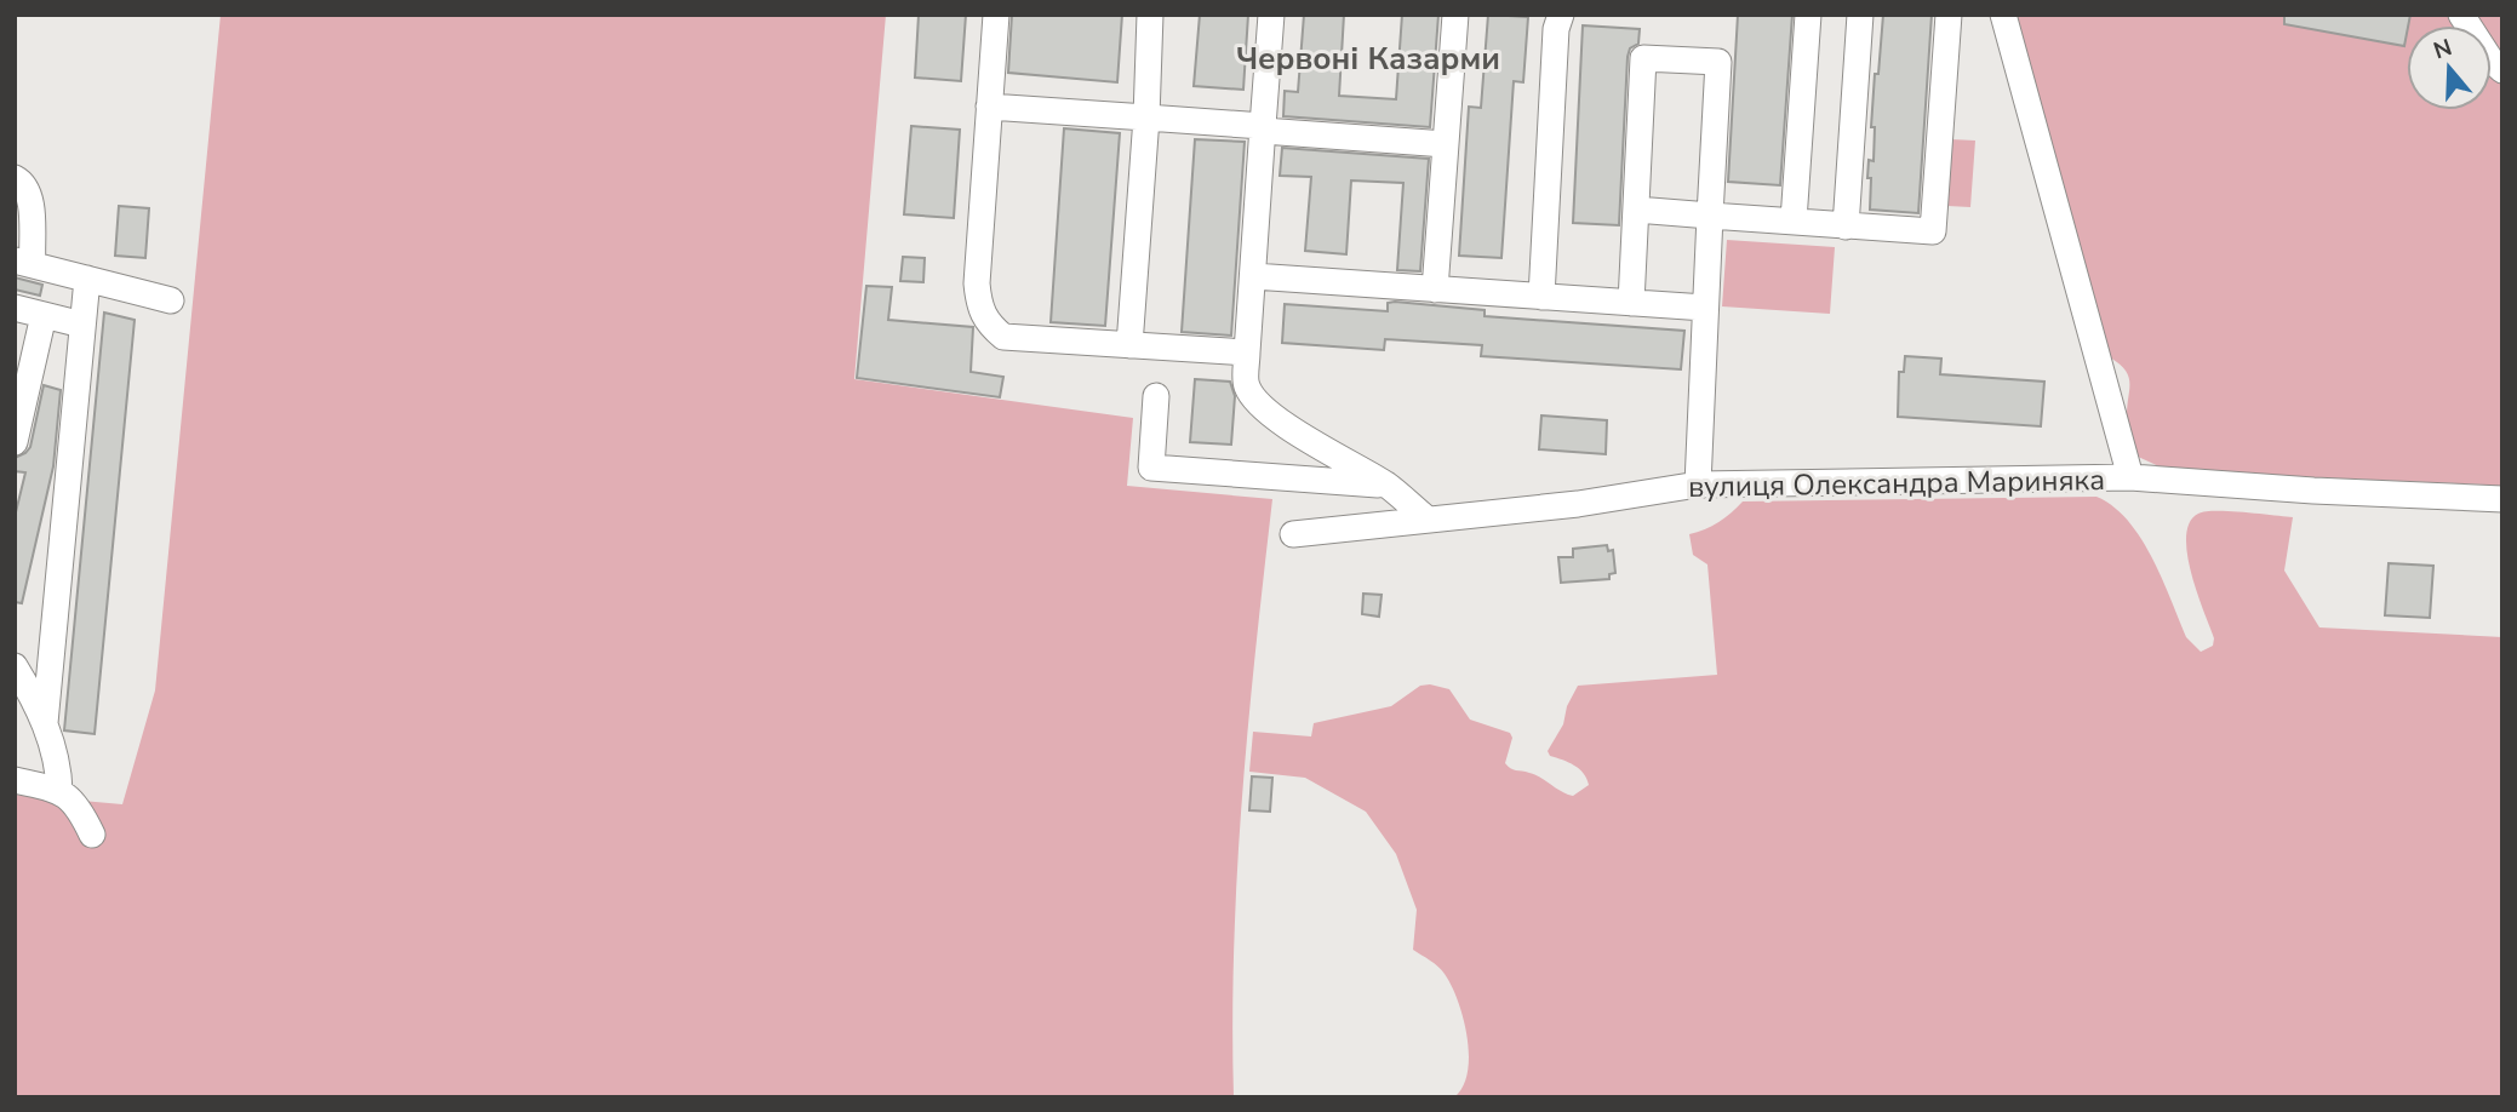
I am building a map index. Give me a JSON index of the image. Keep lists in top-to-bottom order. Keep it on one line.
{"streets":{"street":["вулиця Олександра Мариняка"]},"districts":["Червоні Казарми"],"north":"top"}
